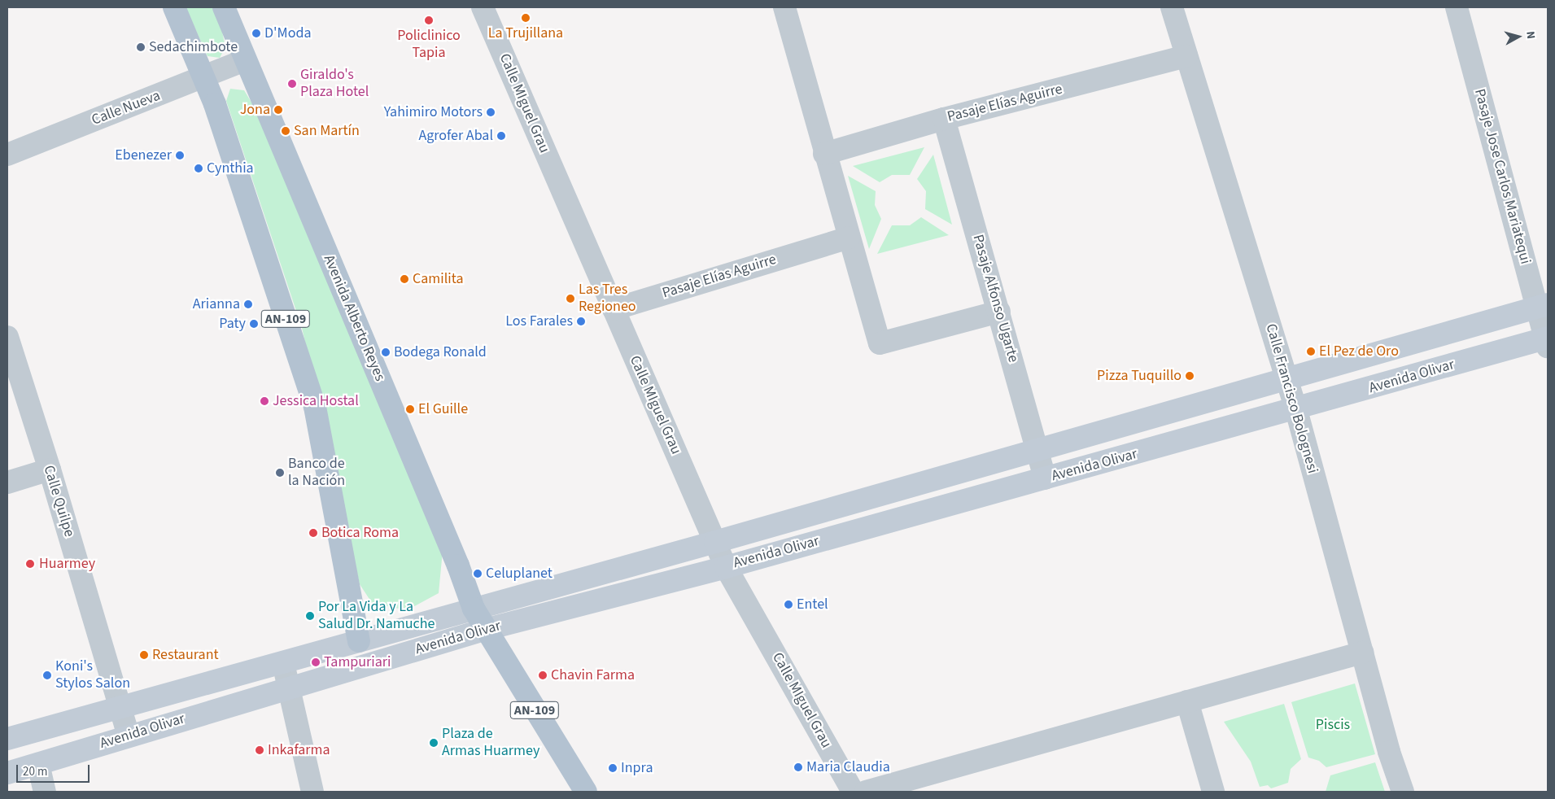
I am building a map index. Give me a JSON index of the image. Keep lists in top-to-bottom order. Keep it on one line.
{"streets":{"main road":["Avenida Alberto Reyes","AN-109"],"street":["Calle MIguel Grau","Pasaje Elías Aguirre","Calle Nueva","Pasaje Jose Carlos Mariatequi","Pasaje Alfonso Ugarte","Avenida Olivar","Calle Francisco Bolognesi","Calle Quilpe"]},"crossings":[["Calle MIguel Grau","Pasaje Elías Aguirre"],["Calle MIguel Grau","Avenida Olivar"],["Pasaje Elías Aguirre","Pasaje Alfonso Ugarte"],["Pasaje Elías Aguirre","Calle Francisco Bolognesi"],["Calle Nueva","Avenida Alberto Reyes"],["Calle Nueva","AN-109"],["Pasaje Jose Carlos Mariatequi","Avenida Olivar"],["Pasaje Alfonso Ugarte","Avenida Olivar"],["Avenida Alberto Reyes","AN-109"],["Avenida Alberto Reyes","Avenida Olivar"],["AN-109","Avenida Olivar"],["Avenida Olivar","Calle Francisco Bolognesi"],["Avenida Olivar","Calle Quilpe"]],"parks":["Piscis"],"places":["La Trujillana","Policlinico Tapia","D'Moda","Sedachimbote","Giraldo's Plaza Hotel","Jona","Yahimiro Motors","San Martín","Agrofer Abal","Ebenezer","Cynthia","Camilita","Las Tres Regioneo","Arianna","Los Farales","Paty","El Pez de Oro","Bodega Ronald","Pizza Tuquillo","Jessica Hostal","El Guille","Banco de la Nación","Botica Roma","Huarmey","Celuplanet","Entel","Por La Vida y La Salud Dr. Namuche","Restaurant","Tampuriari","Koni's Stylos Salon","Chavin Farma","Plaza de Armas Huarmey","Inkafarma","Maria Claudia","Inpra"],"scale_bar":"20 m","north":"right"}
